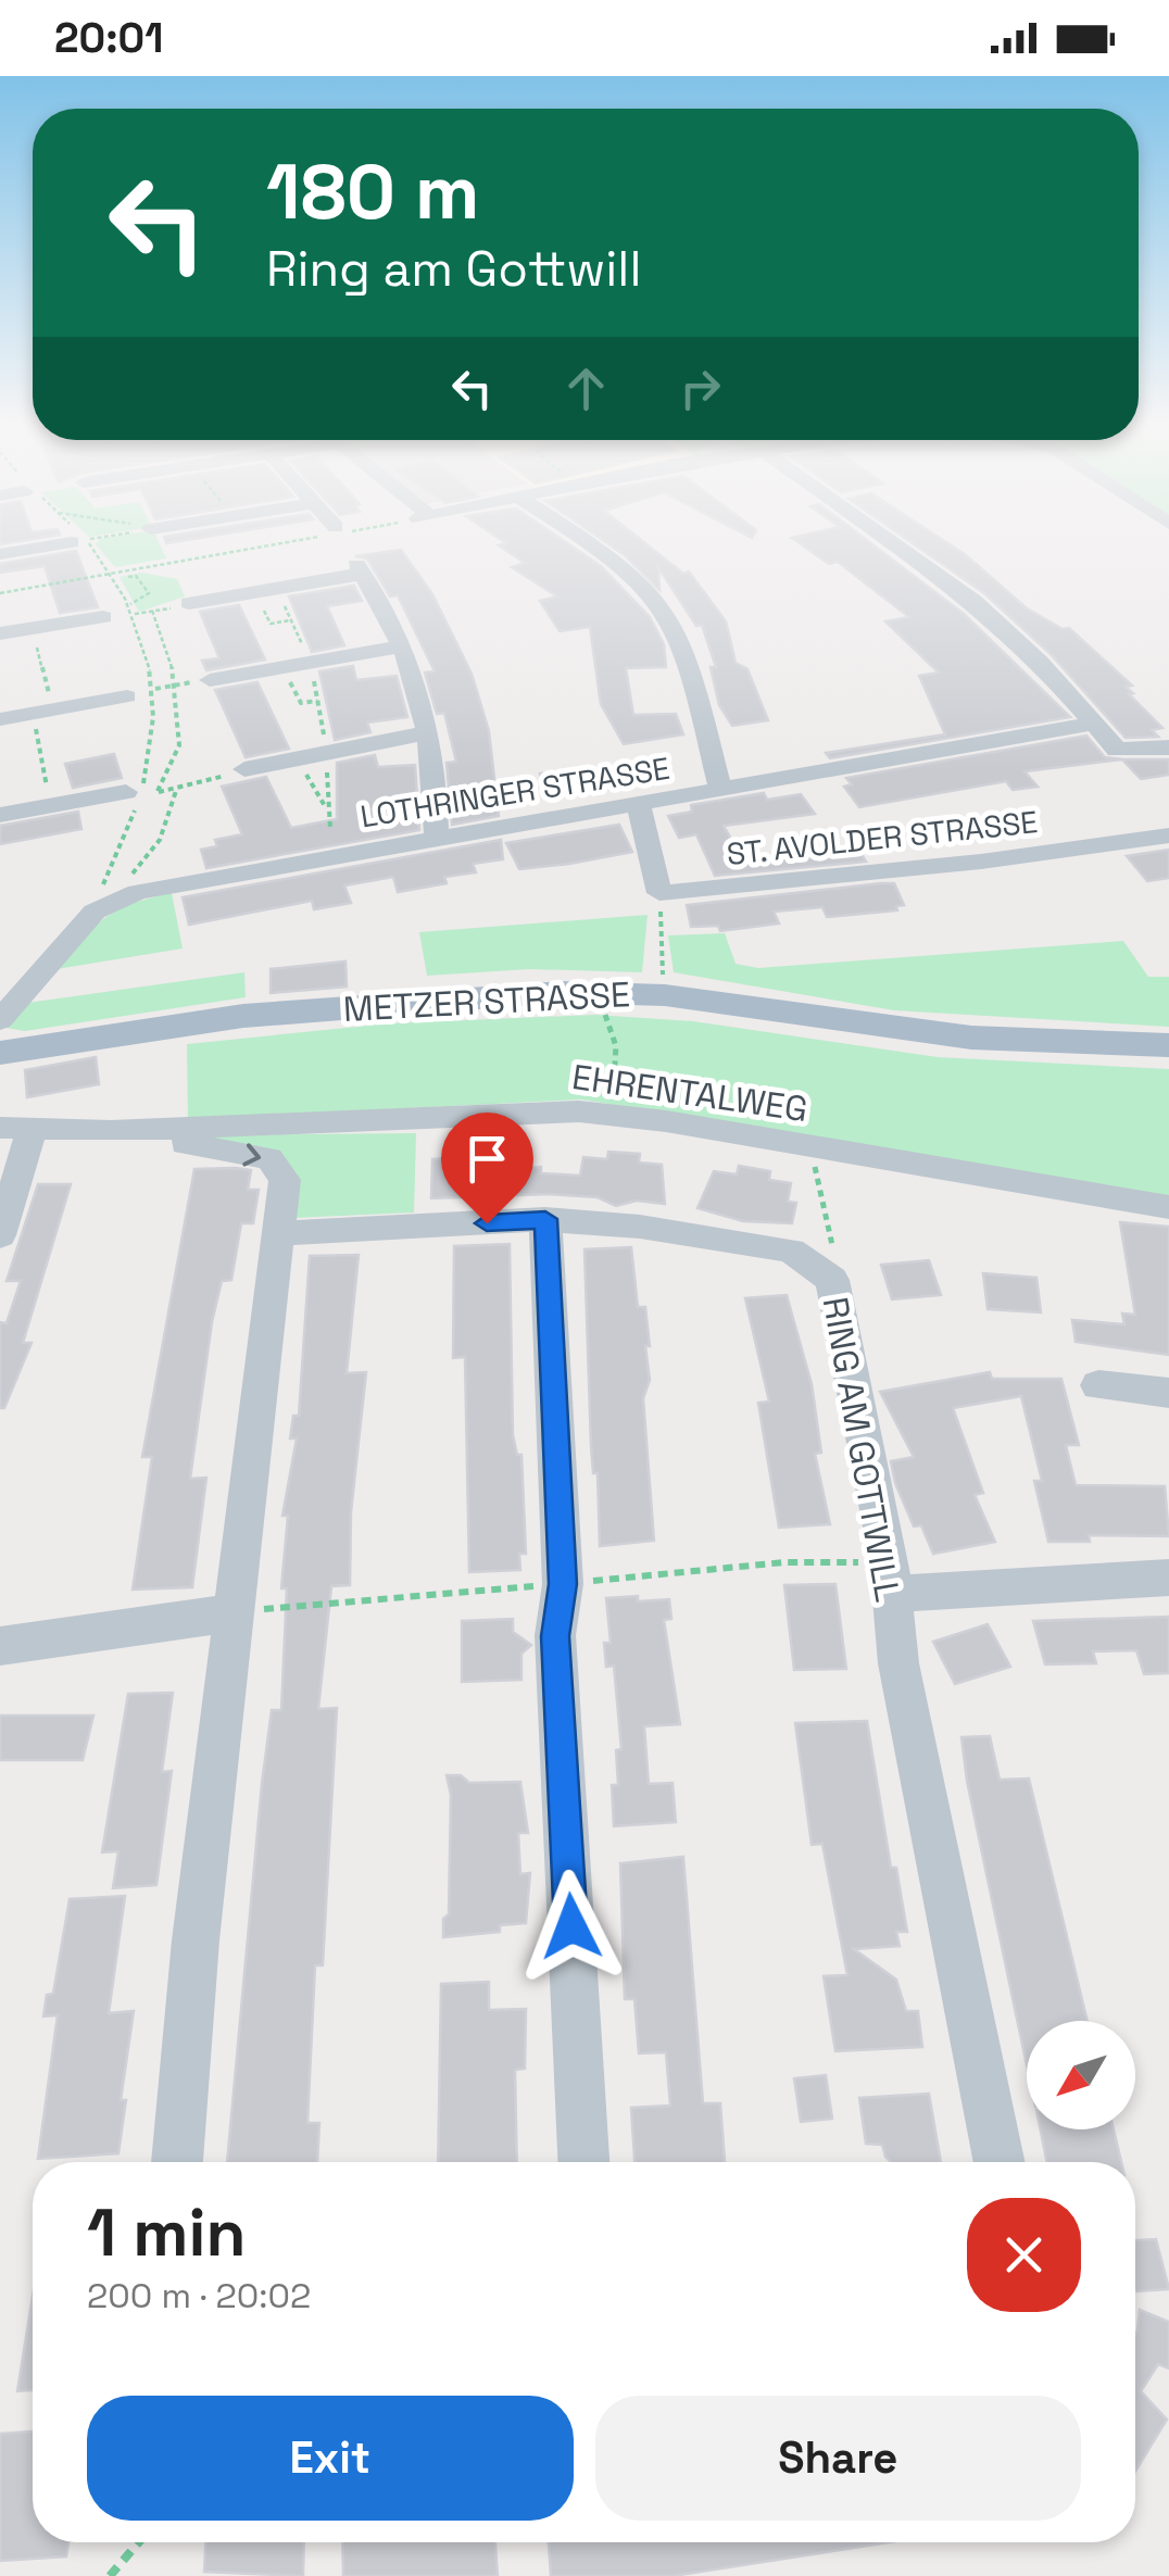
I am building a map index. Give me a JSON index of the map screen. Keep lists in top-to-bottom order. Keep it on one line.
{"streets":{"main road":["METZER STRASSE"],"street":["LOTHRINGER STRASSE","ST. AVOLDER STRASSE","EHRENTALWEG","RING AM GOTTWILL"]},"north":"bottom left","page":{"status":"20:01","turn":["180 m","Ring am Gottwill"],"heading":["1 min","200 m · 20:02"],"buttons":["Exit","Share"]}}
